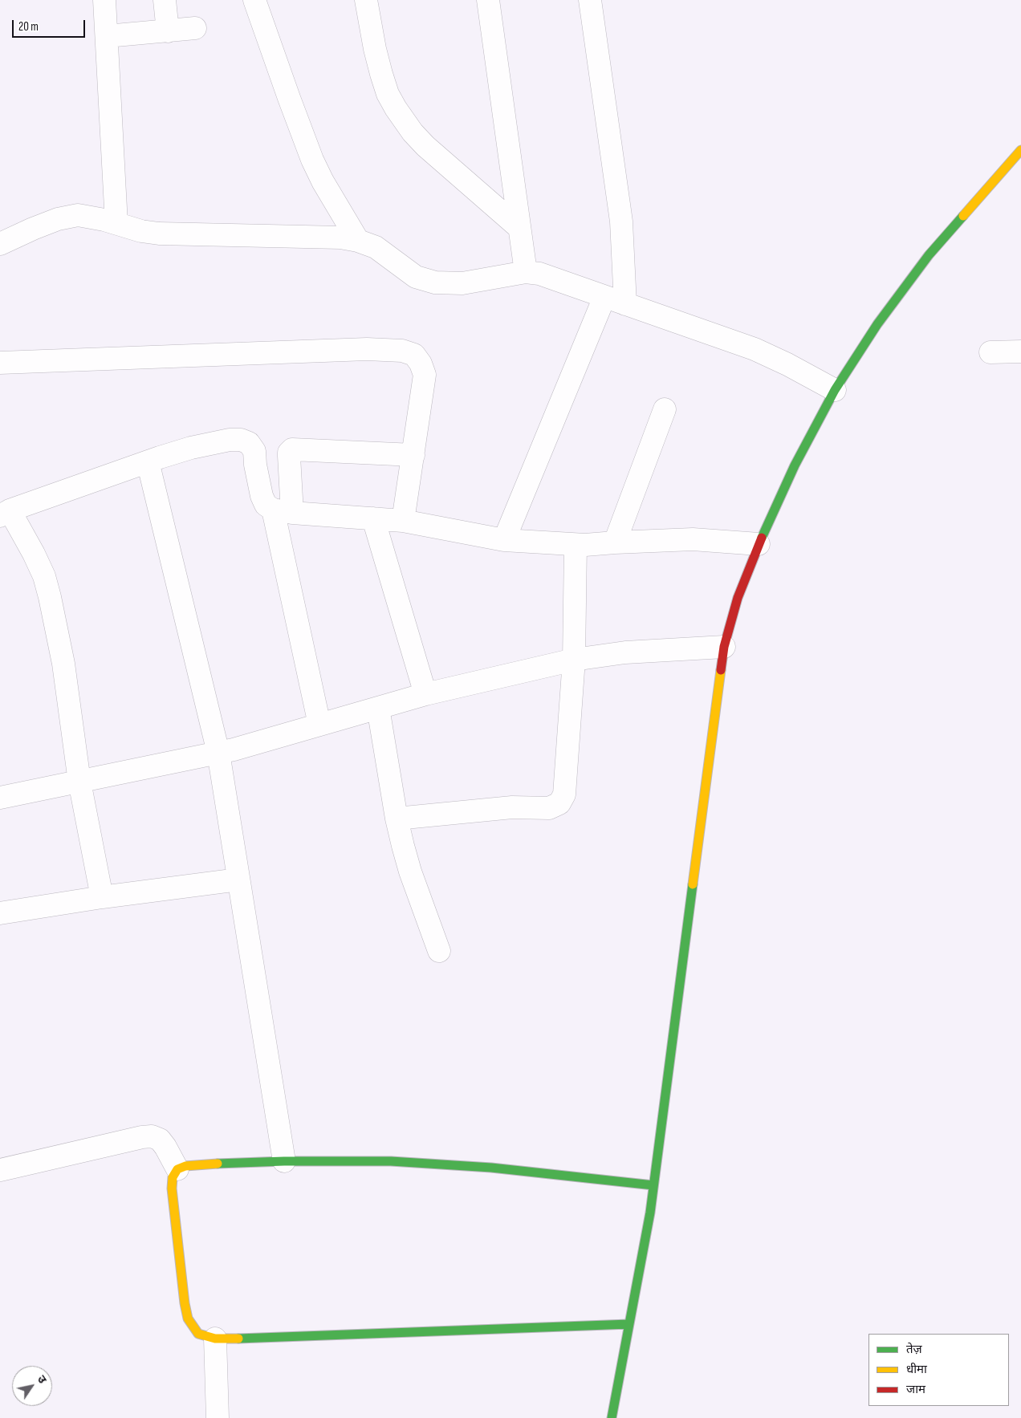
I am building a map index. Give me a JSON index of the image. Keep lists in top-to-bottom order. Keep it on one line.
{"legend":["तेज़","धीमा","जाम"],"scale_bar":"20 m","north":"top right"}
